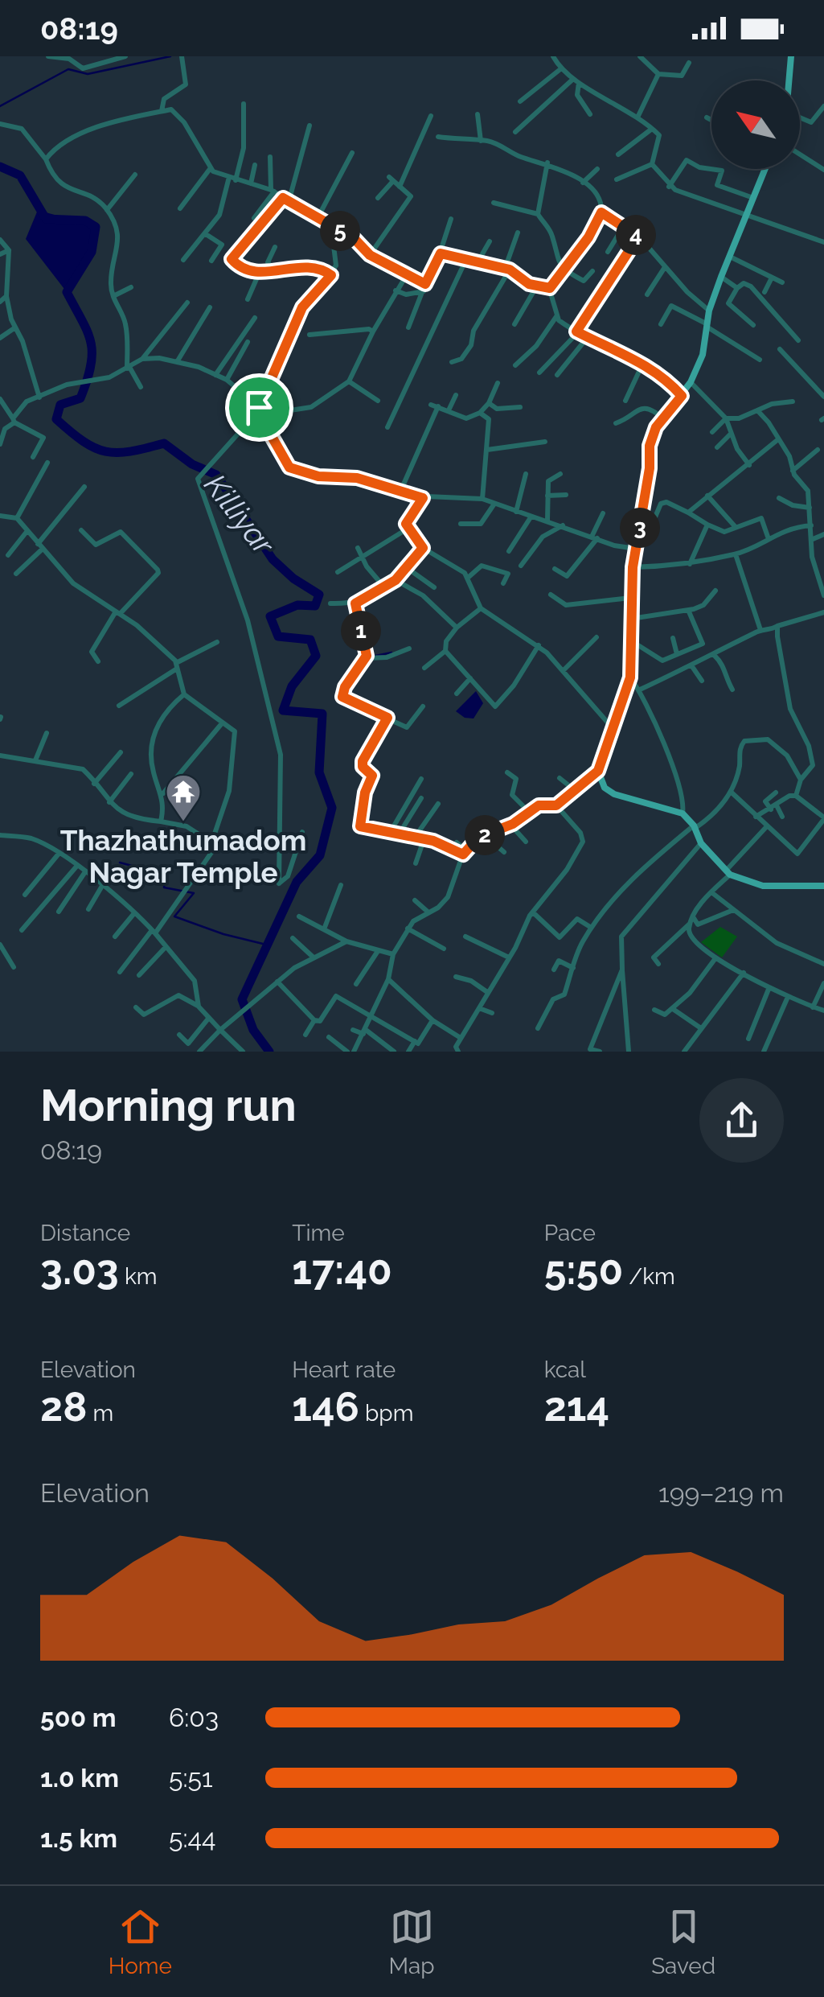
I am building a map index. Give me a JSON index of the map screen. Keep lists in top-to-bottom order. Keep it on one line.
{"water":["Killiyar"],"places":{"temple":["Thazhathumadom Nagar Temple"]},"north":"top left","page":{"status":"08:19","pins":["5","4","3","1","2"],"heading":["Morning run","08:19"],"stats":[["Distance","3.03 km"],["Time","17:40"],["Pace","5:50 /km"],["Elevation","28 m"],["Heart rate","146 bpm"],["kcal","214"]],"chart":["Elevation","199–219 m"],"list":[{"name":"500 m","note":"6:03"},{"name":"1.0 km","note":"5:51"},{"name":"1.5 km","note":"5:44"}],"tabs":["Home","Map","Saved"]}}
